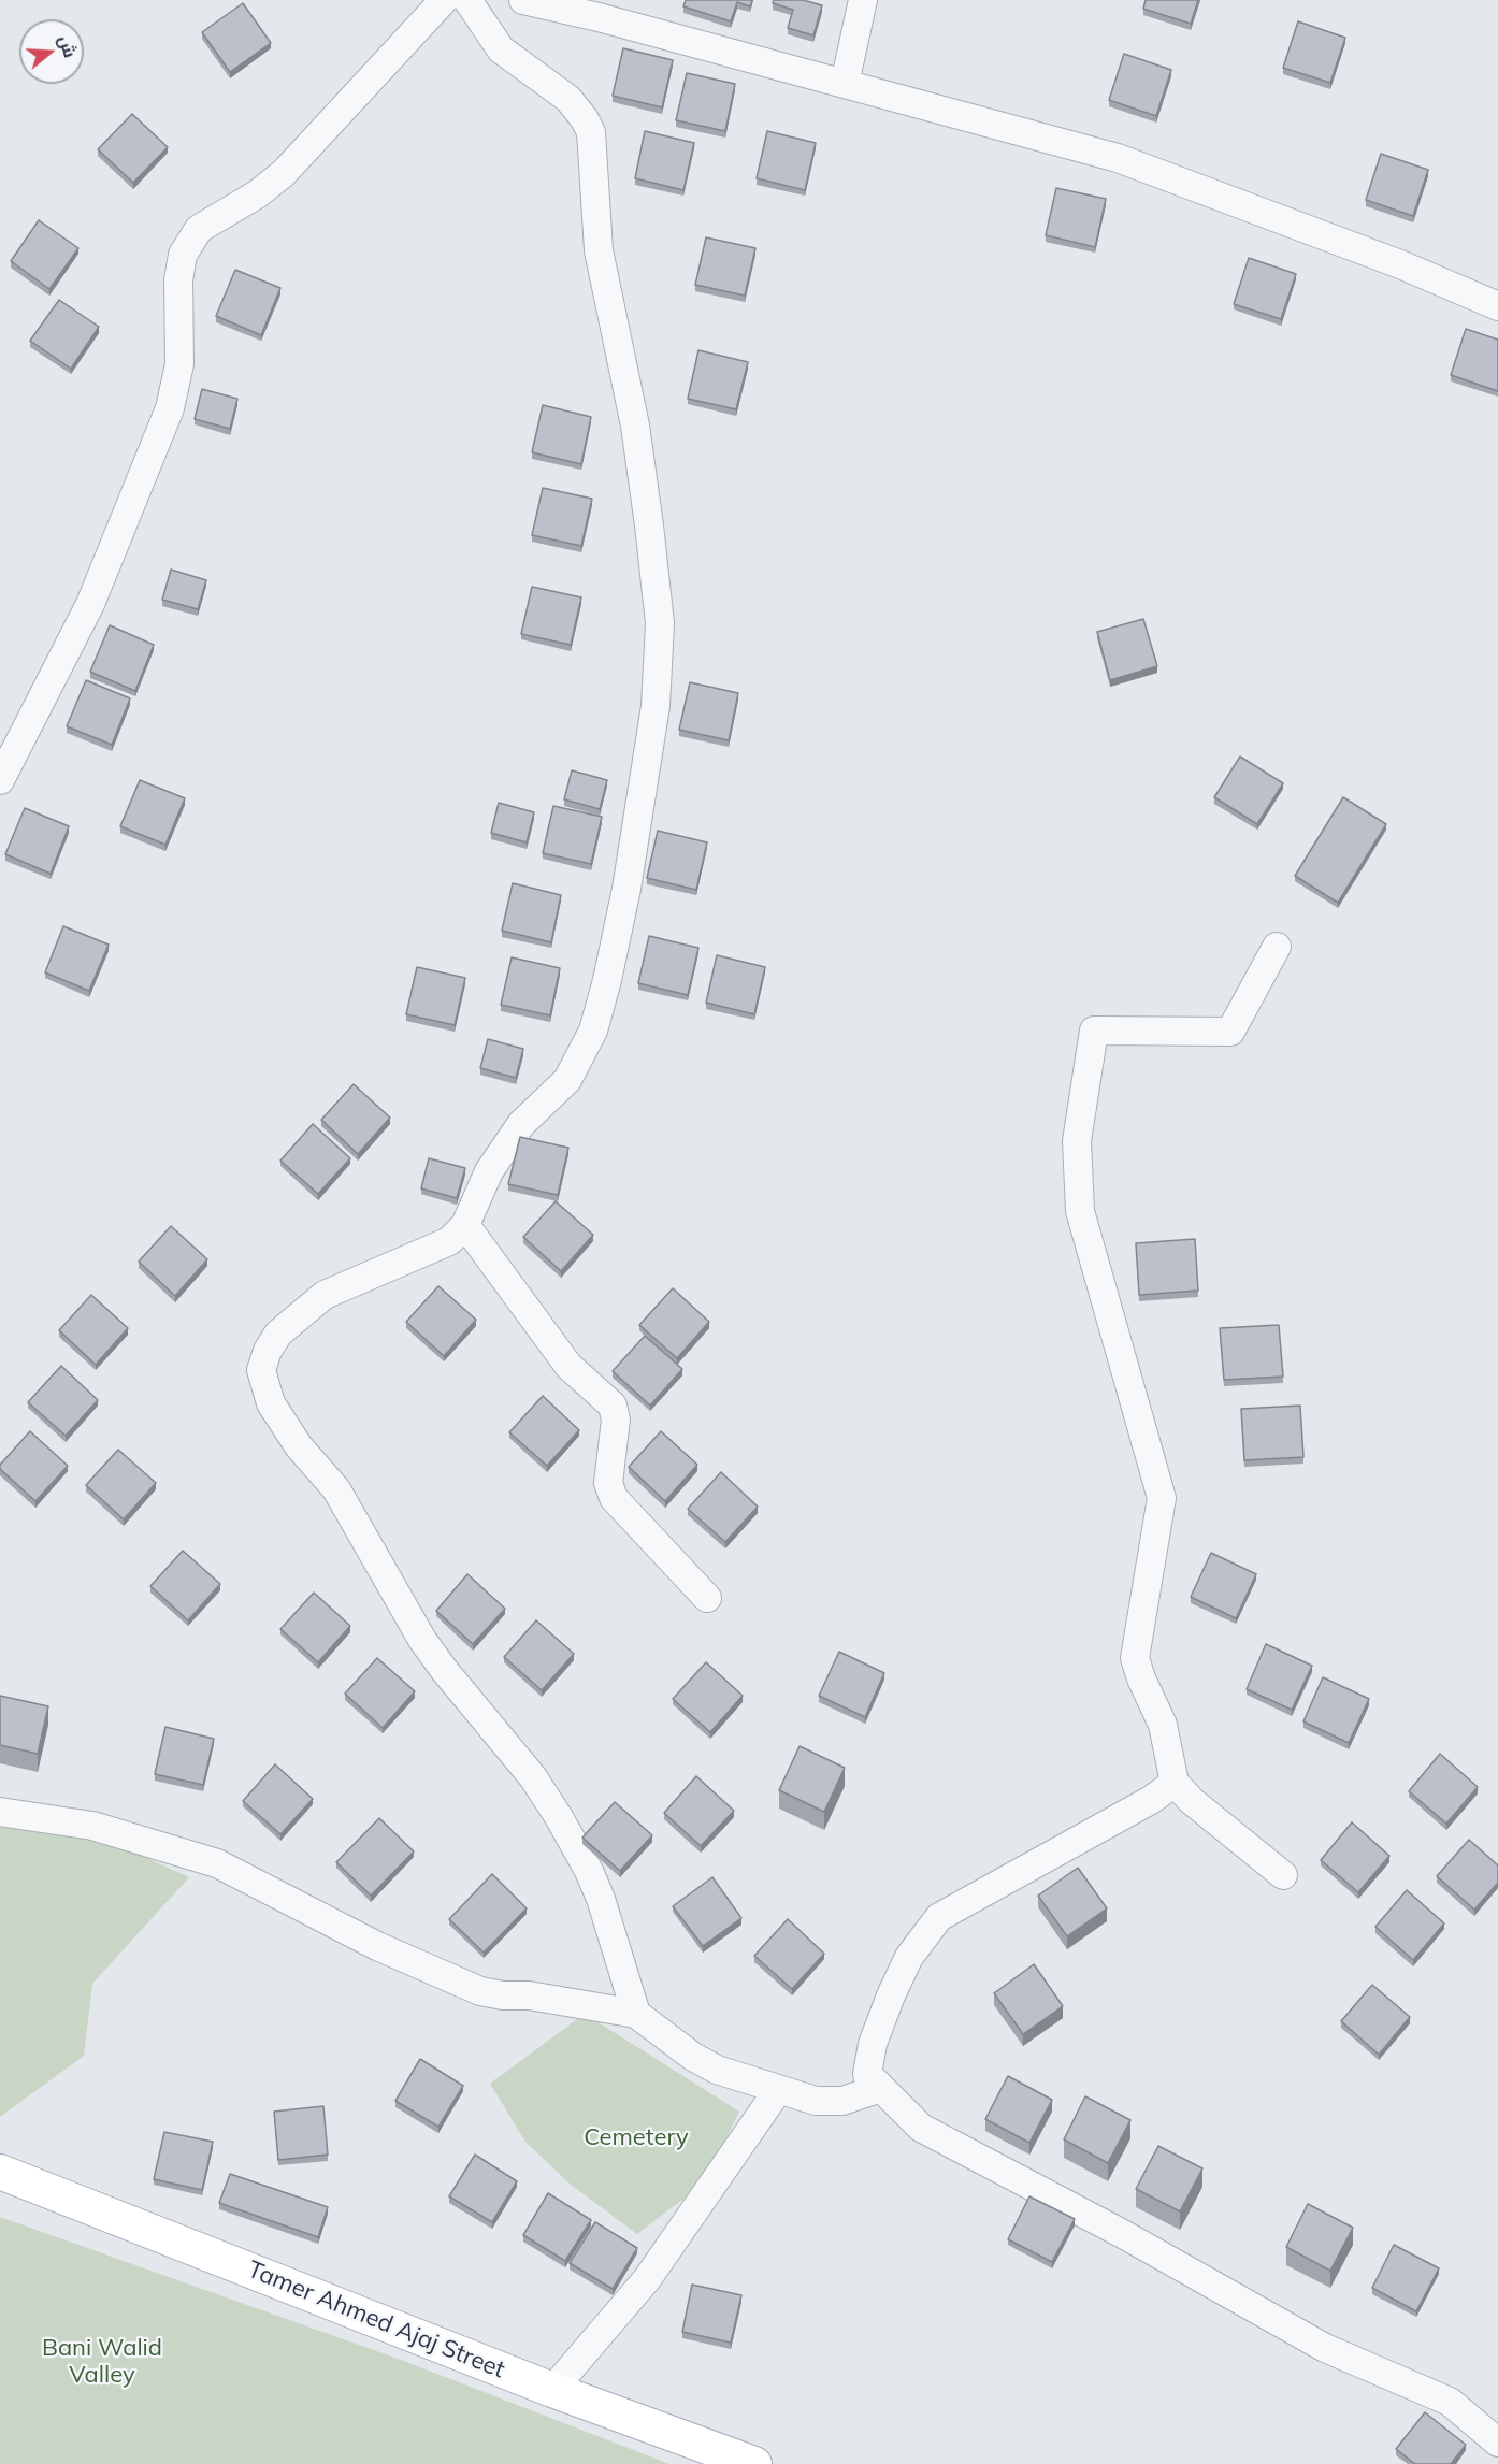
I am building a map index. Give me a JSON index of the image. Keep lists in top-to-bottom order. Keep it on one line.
{"streets":{"main road":["Tamer Ahmed Ajaj Street"]},"parks":["Cemetery","Bani Walid Valley"],"north":"right"}
